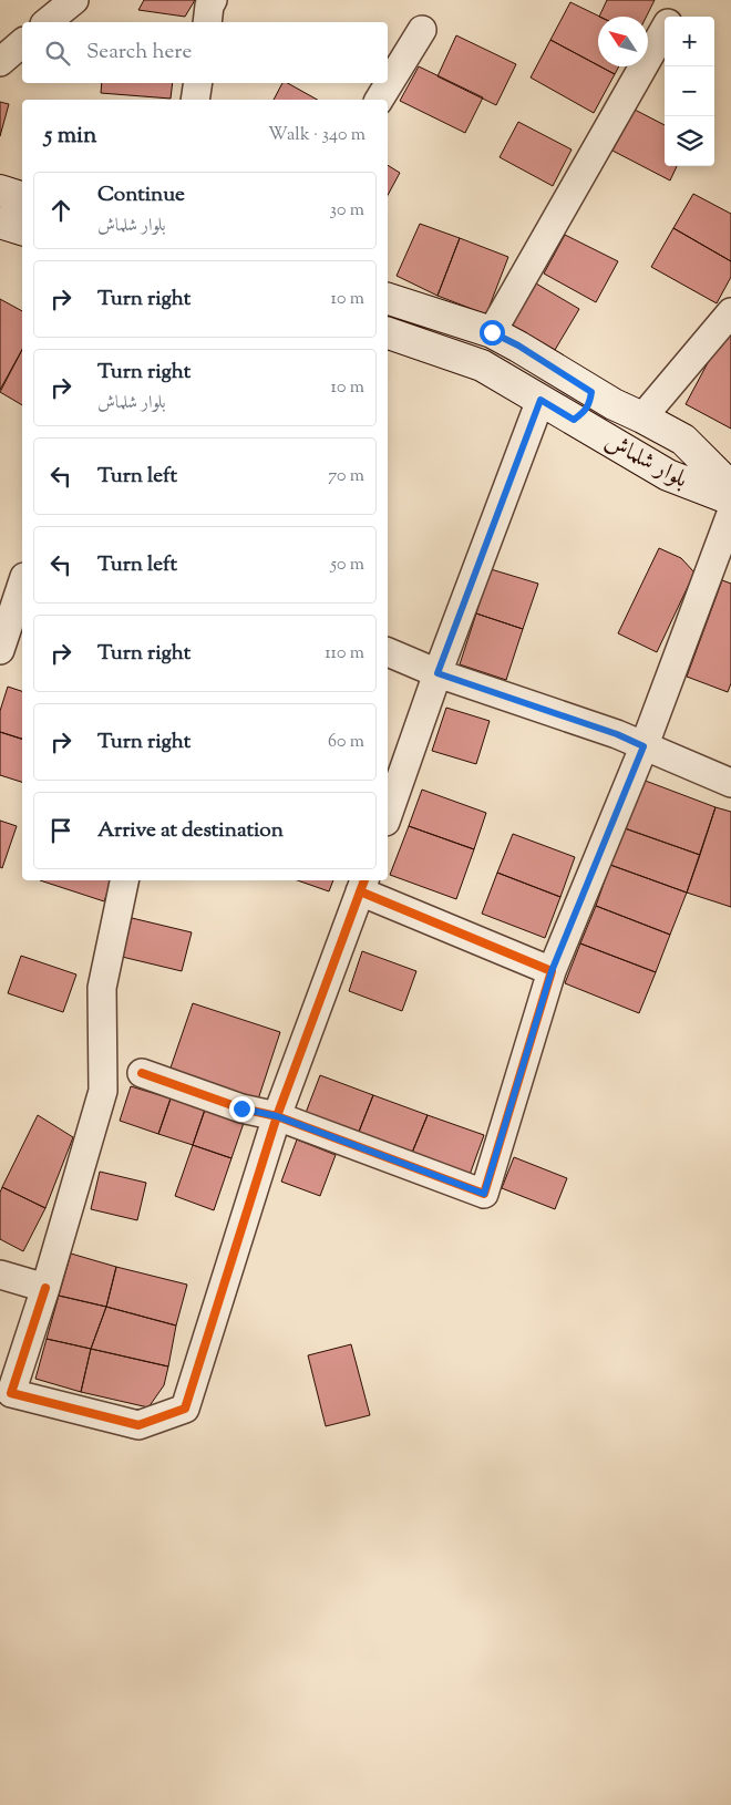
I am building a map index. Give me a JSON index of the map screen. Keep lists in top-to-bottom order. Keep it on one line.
{"streets":{"main road":["بلوار شلماش"]},"north":"top left","page":{"map_buttons":["+","−"],"search":"Search here","heading":["5 min","Walk · 340 m"],"list":[["Continue","بلوار شلماش","30 m"],["Turn right","10 m"],["Turn right","بلوار شلماش","10 m"],["Turn left","70 m"],["Turn left","50 m"],["Turn right","110 m"],["Turn right","60 m"],"Arrive at destination"]}}
